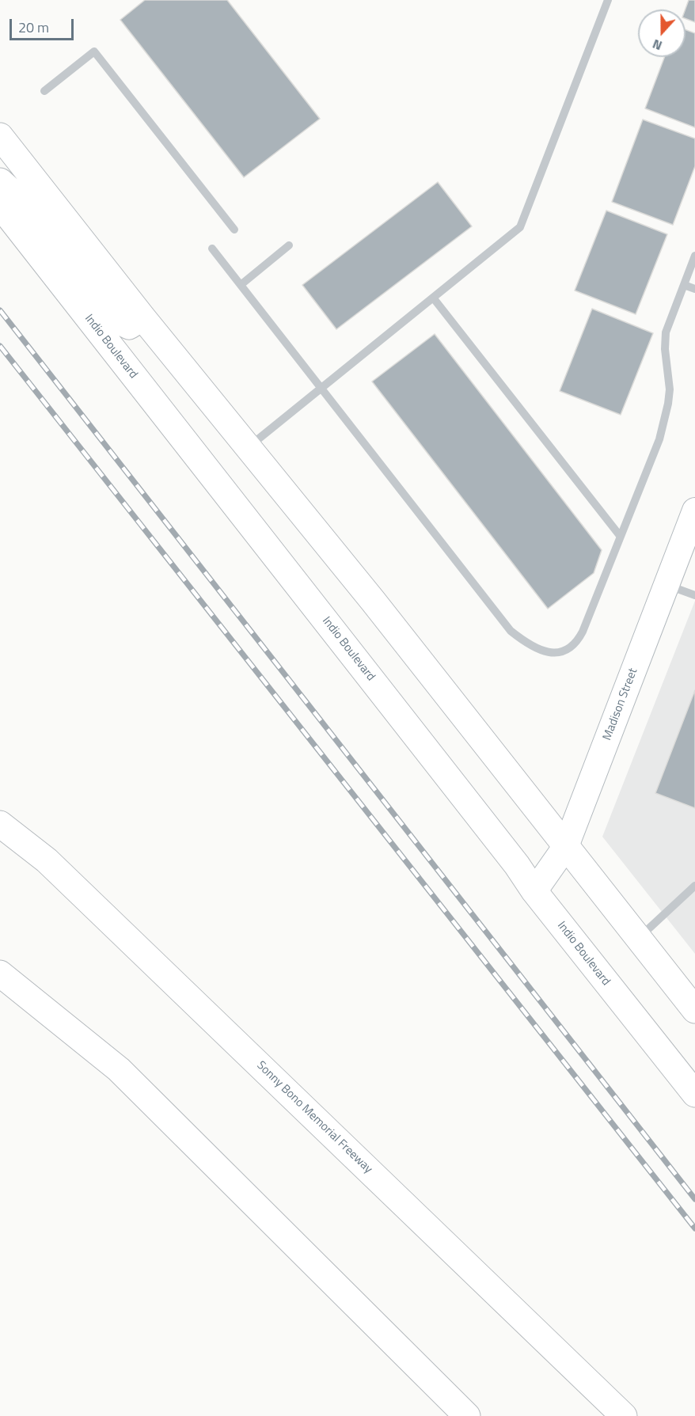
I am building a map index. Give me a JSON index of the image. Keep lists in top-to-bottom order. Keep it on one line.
{"streets":{"main road":["Indio Boulevard","Madison Street","Sonny Bono Memorial Freeway"]},"crossings":[["Indio Boulevard","Madison Street"]],"scale_bar":"20 m","north":"bottom"}
